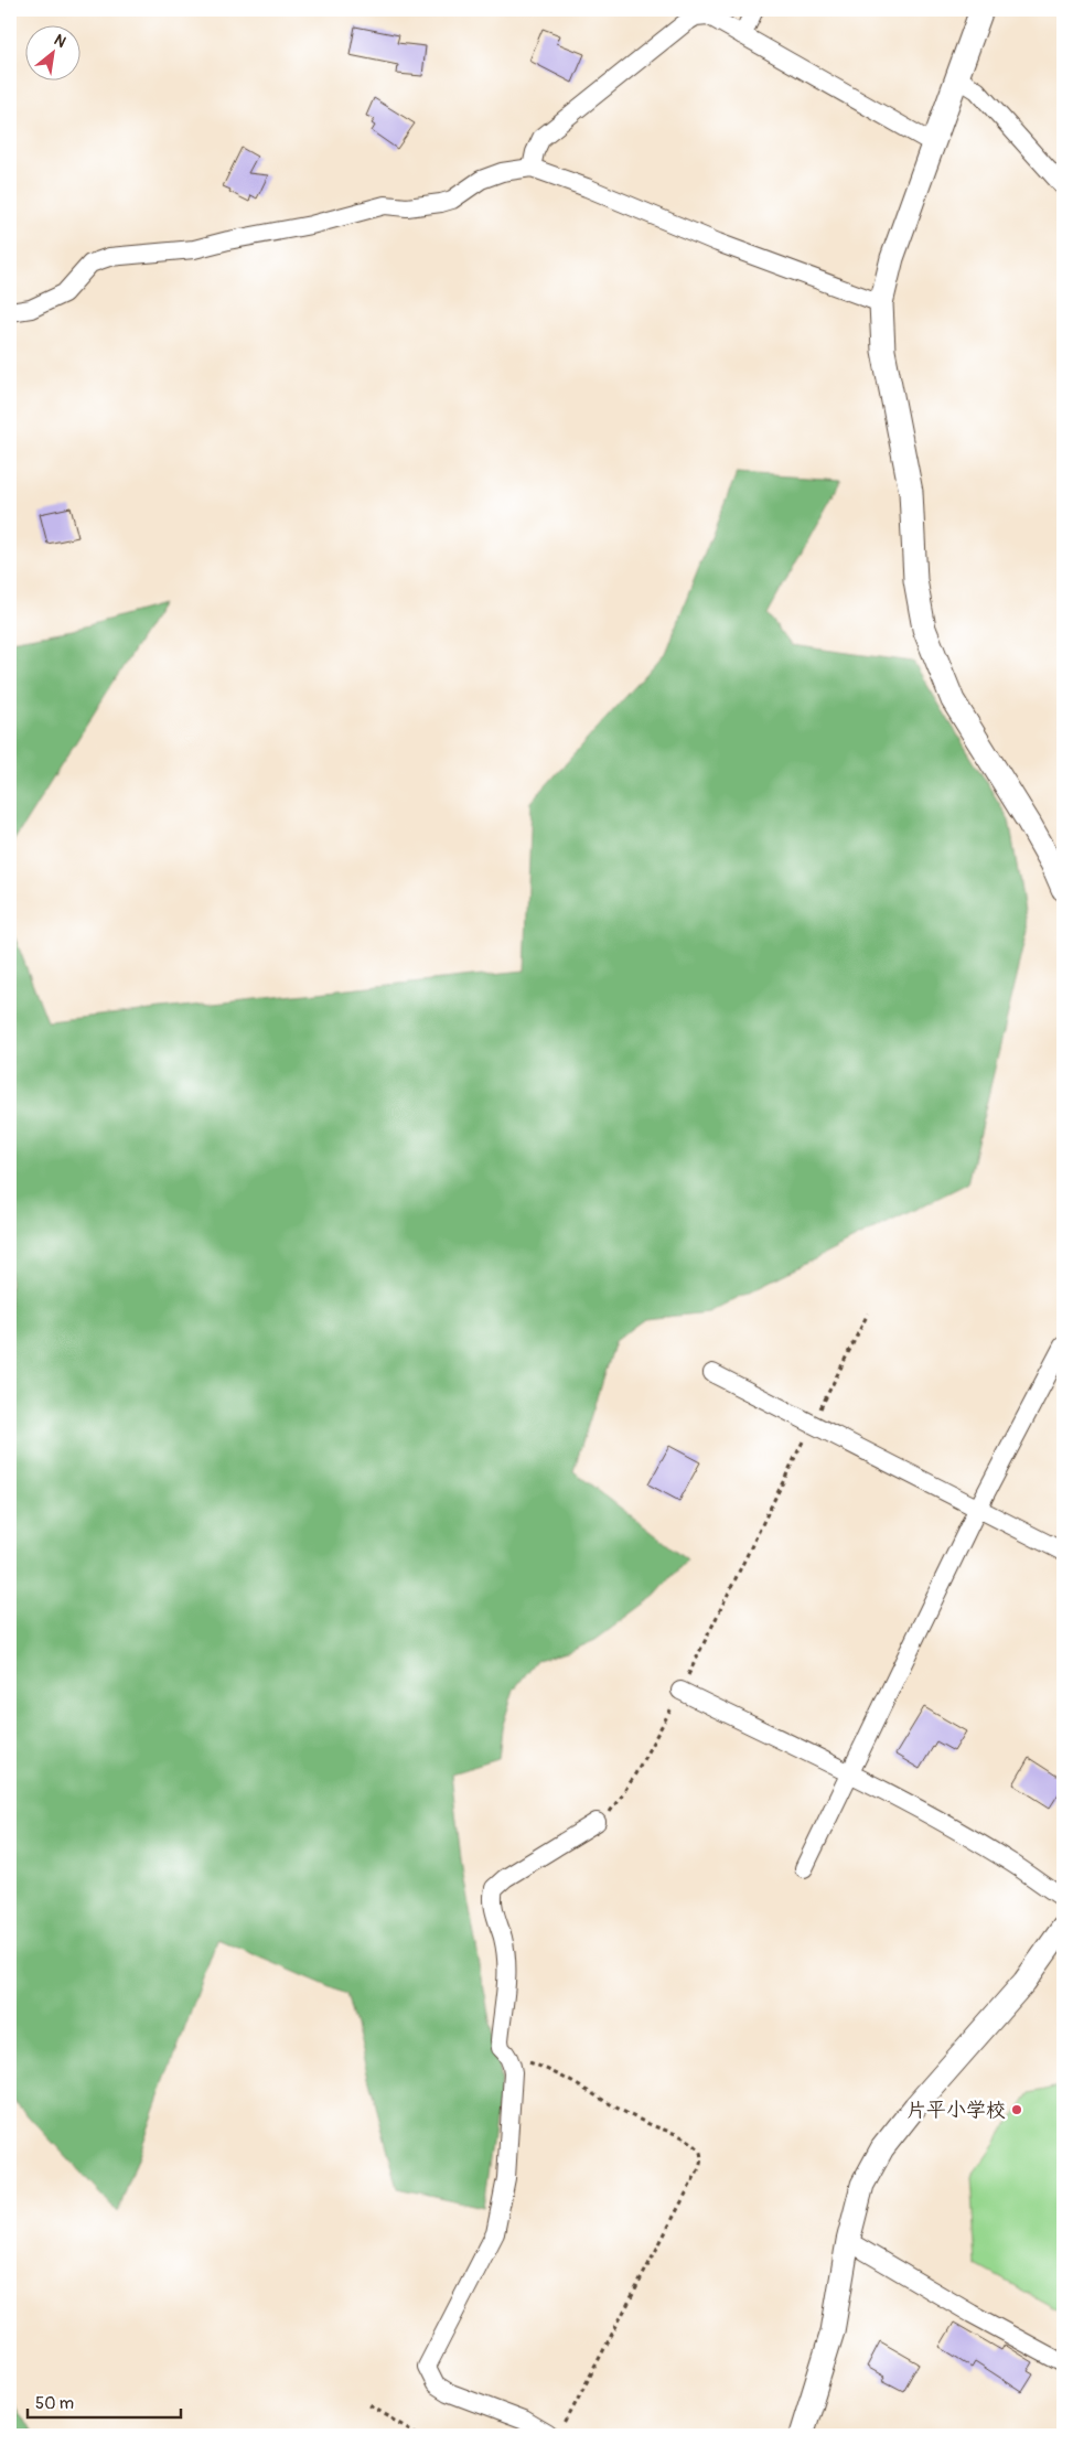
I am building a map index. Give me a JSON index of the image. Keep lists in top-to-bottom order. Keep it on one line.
{"places":["片平小学校"],"scale_bar":"50 m","north":"top right"}
